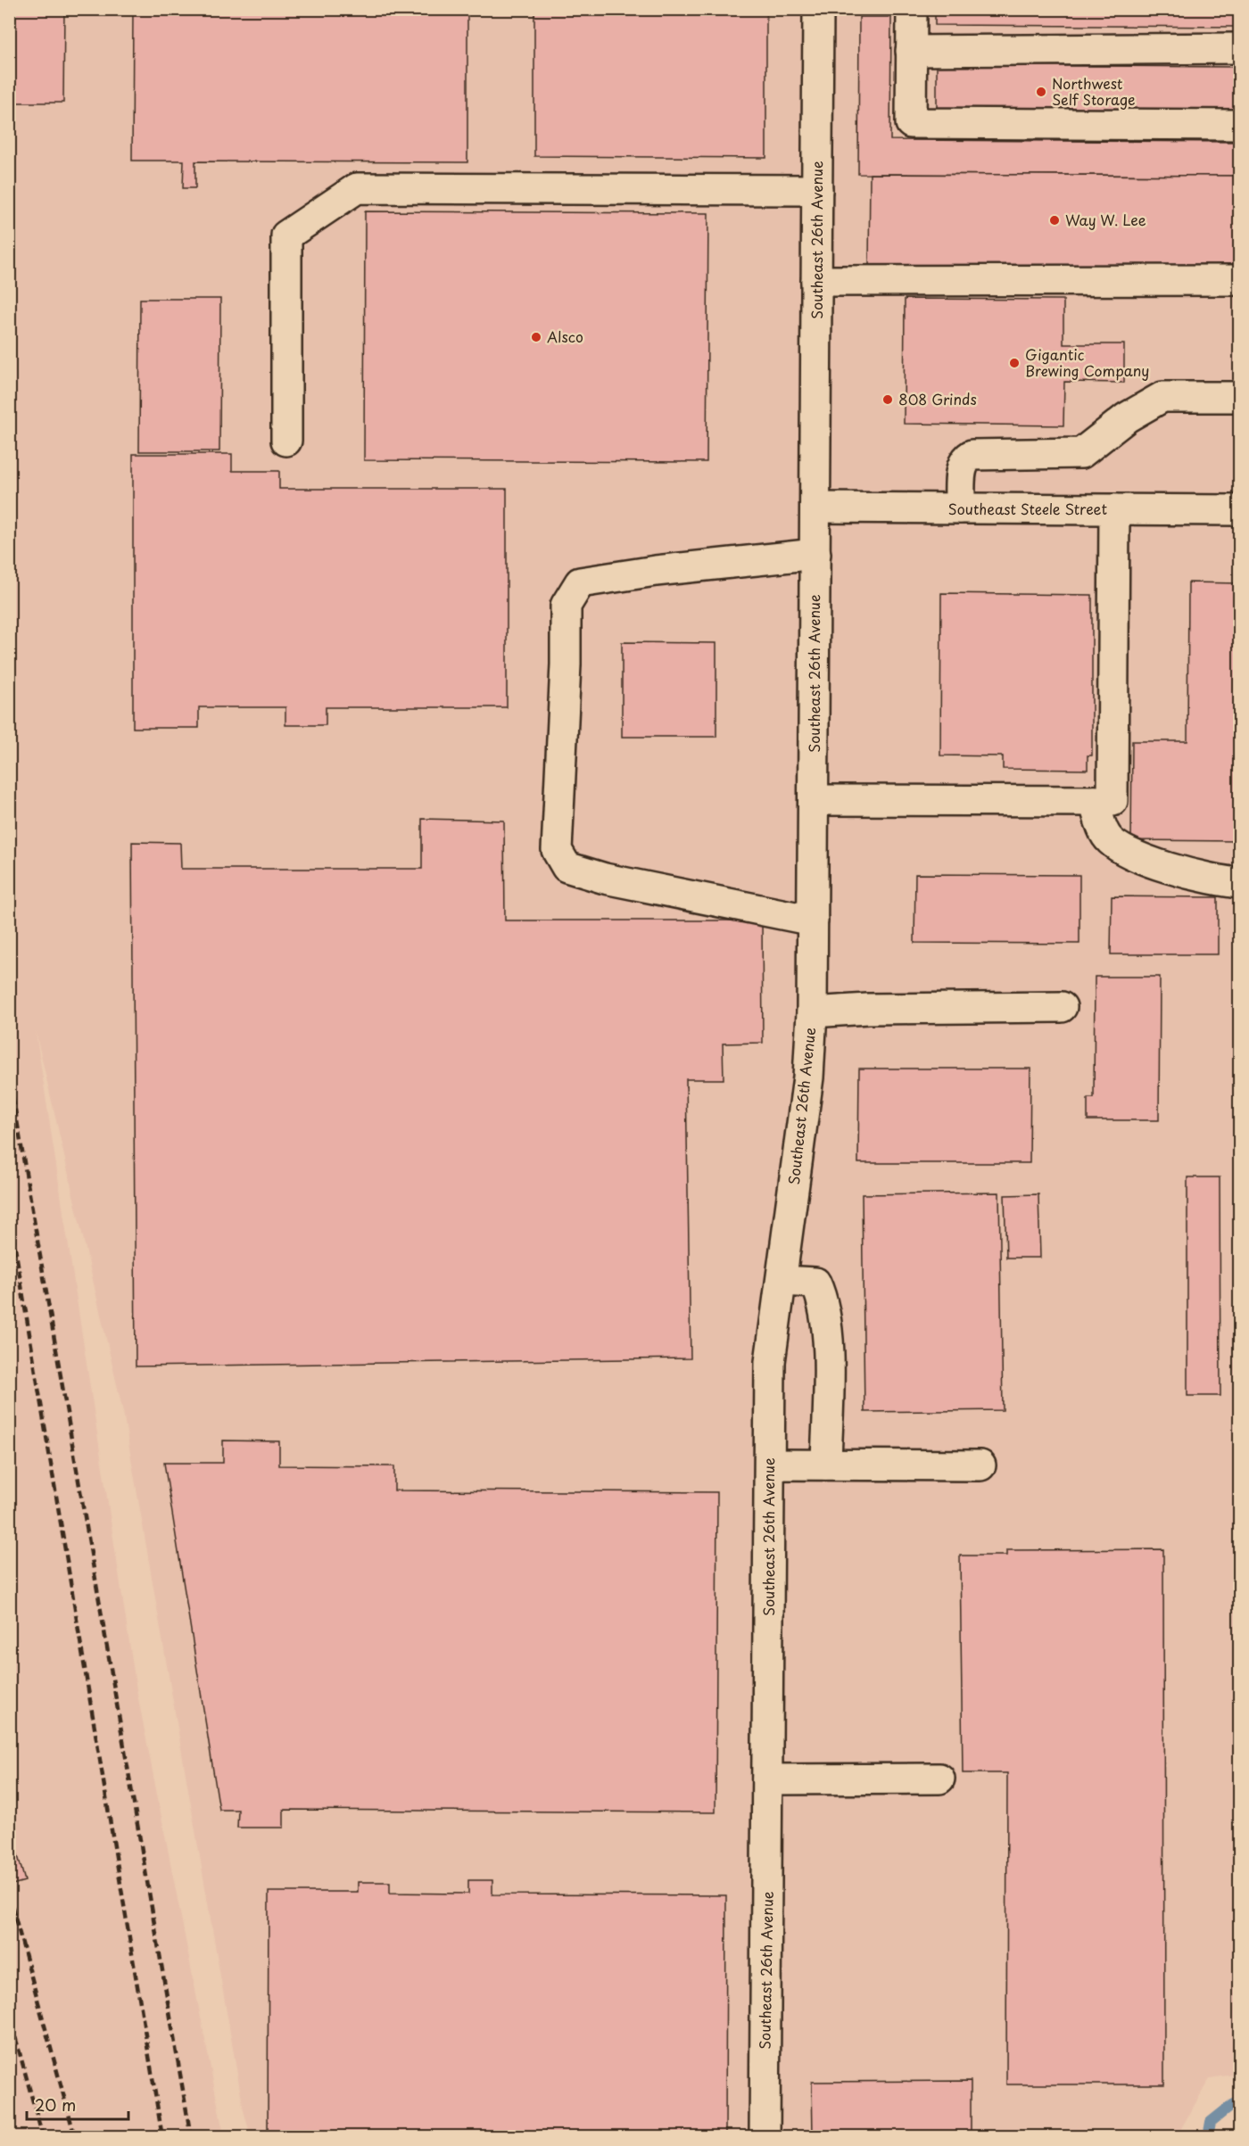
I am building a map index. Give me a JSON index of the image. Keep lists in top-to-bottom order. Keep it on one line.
{"streets":{"street":["Southeast 26th Avenue","Southeast Steele Street"]},"crossings":[["Southeast 26th Avenue","Southeast Steele Street"]],"places":["Northwest Self Storage","Way W. Lee","Alsco","Gigantic Brewing Company","808 Grinds"],"scale_bar":"20 m"}
